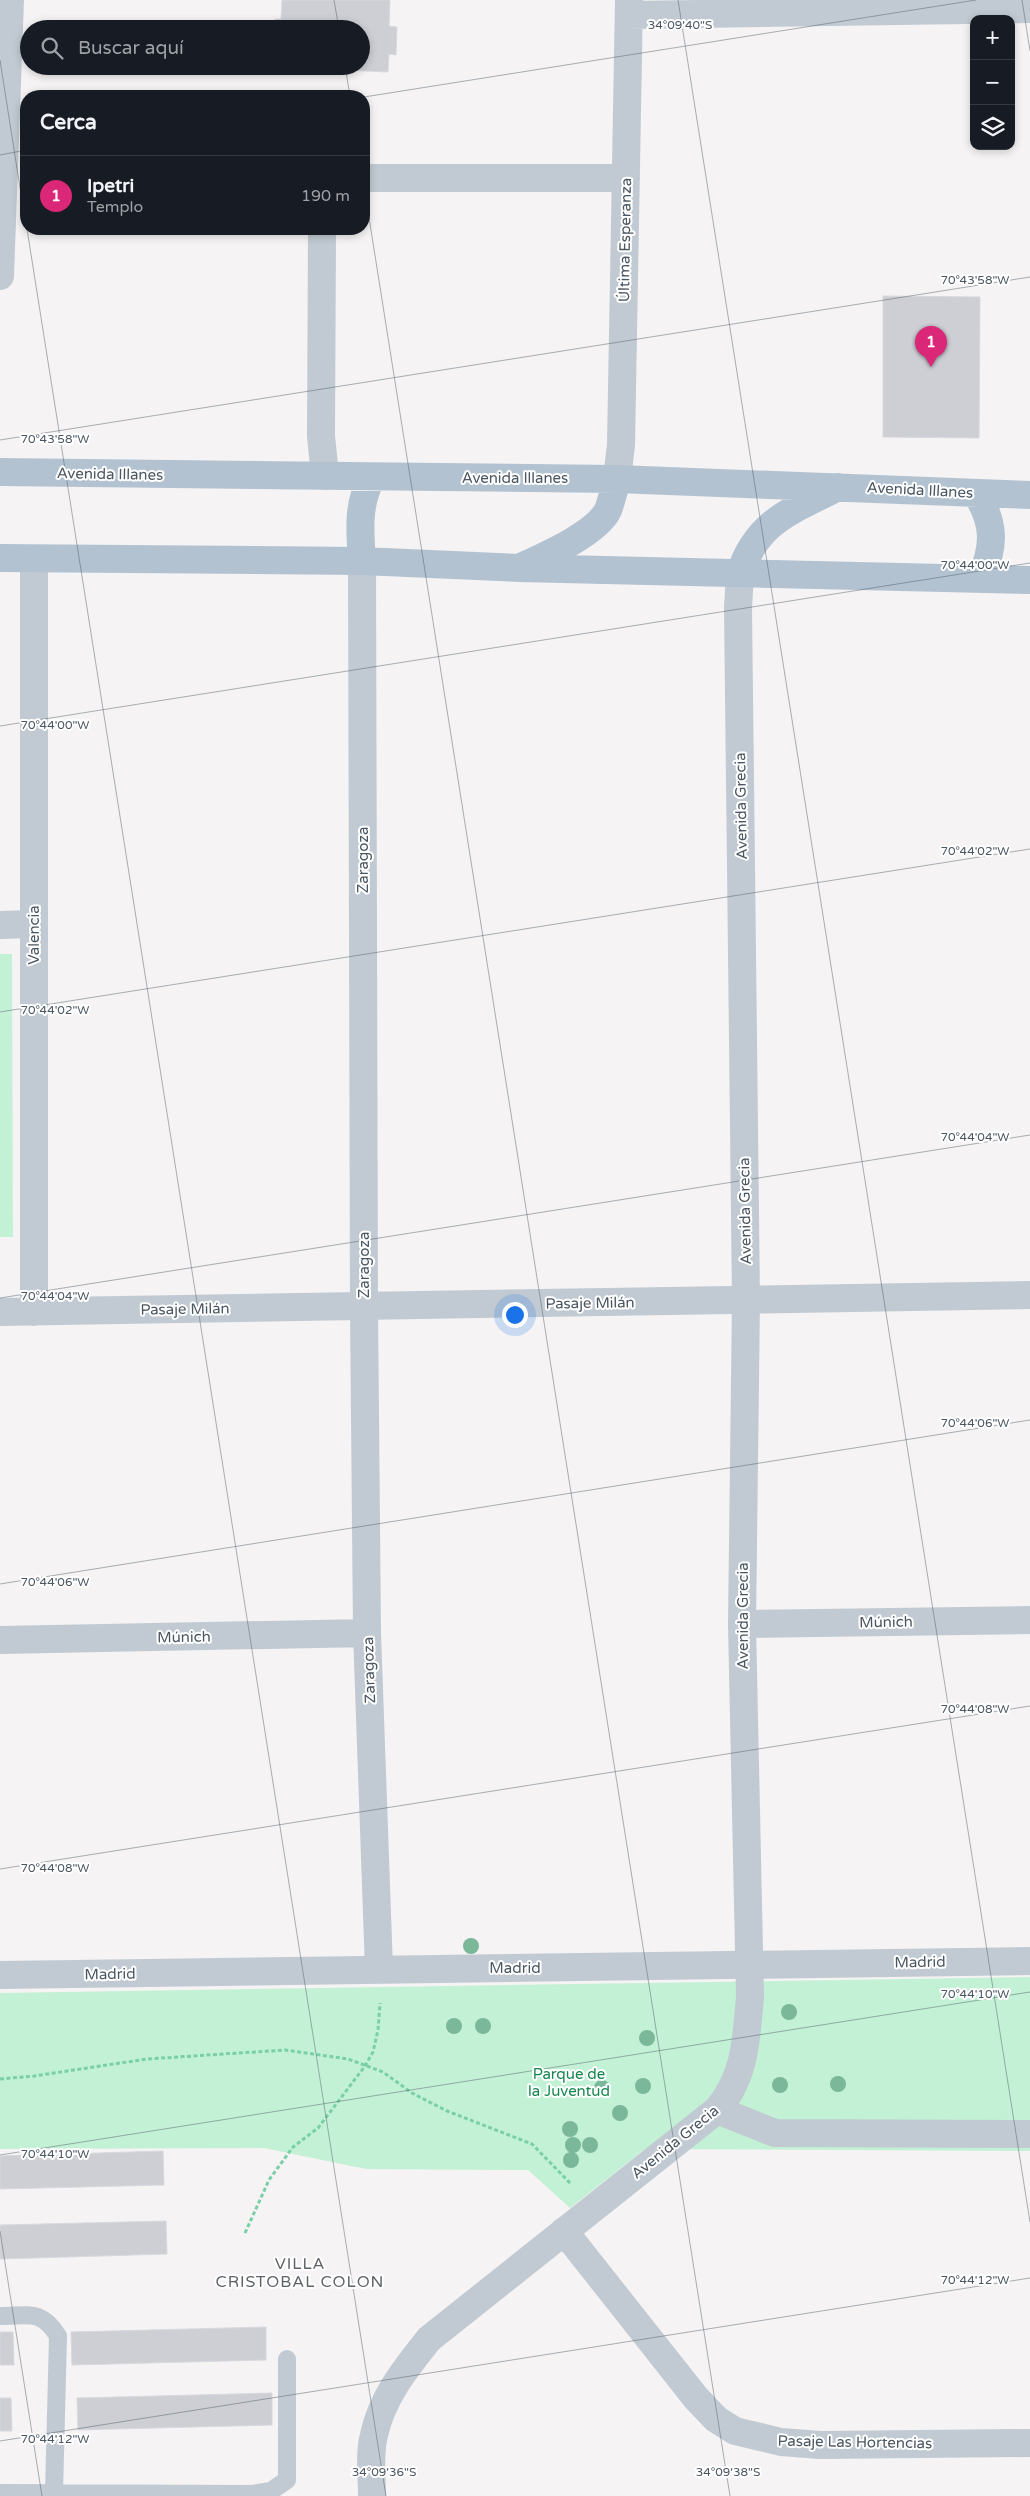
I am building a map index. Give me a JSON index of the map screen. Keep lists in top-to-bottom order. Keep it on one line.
{"streets":{"main road":["Avenida Illanes"],"street":["Última Esperanza","Avenida Grecia","Zaragoza","Valencia","Pasaje Milán","Múnich","Madrid","Pasaje Las Hortencias"]},"crossings":[["Última Esperanza","Avenida Illanes"],["Avenida Grecia","Pasaje Milán"],["Avenida Grecia","Múnich"],["Avenida Grecia","Madrid"],["Avenida Grecia","Pasaje Las Hortencias"],["Zaragoza","Pasaje Milán"],["Zaragoza","Múnich"],["Zaragoza","Madrid"],["Valencia","Pasaje Milán"]],"districts":["VILLA CRISTOBAL COLON"],"parks":["Parque de la Juventud"],"page":{"map_buttons":["+","−"],"search":"Buscar aquí","heading":"Cerca","list":[{"mark":"1","name":"Ipetri","note":"Templo","value":"190 m"}],"pins":"1"},"coordinates":["34°09'40\"S","70°43'58\"W","70°44'00\"W","70°44'02\"W","70°44'04\"W","70°44'06\"W","70°44'08\"W","70°44'10\"W","70°44'12\"W","34°09'36\"S","34°09'38\"S"]}
